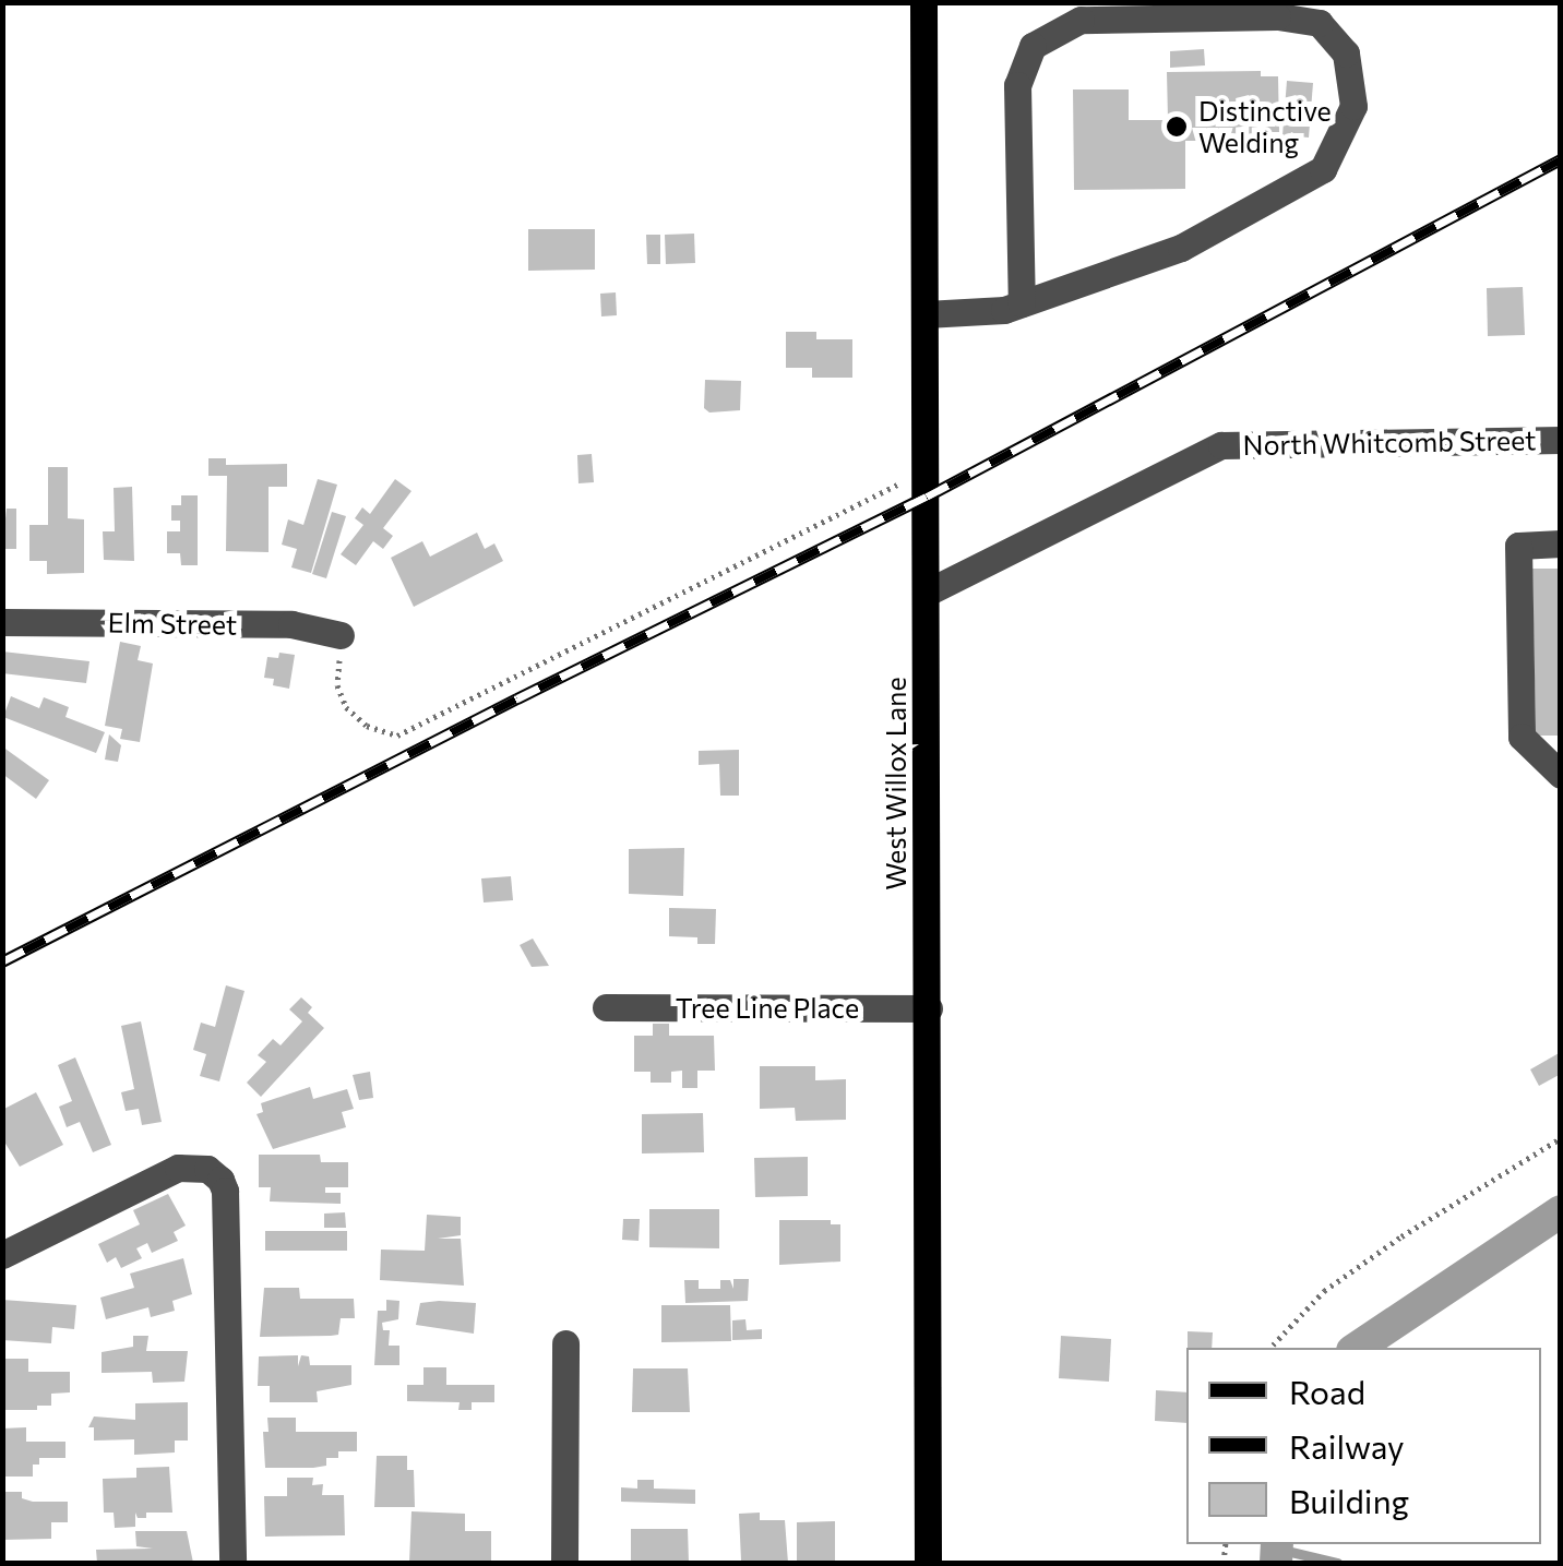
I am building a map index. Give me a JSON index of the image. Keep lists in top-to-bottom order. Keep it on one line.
{"streets":{"main road":["West Willox Lane"],"street":["North Whitcomb Street","Elm Street","Tree Line Place"]},"crossings":[["North Whitcomb Street","West Willox Lane"],["West Willox Lane","Tree Line Place"]],"places":["Distinctive Welding"],"legend":["Road","Railway","Building"]}
